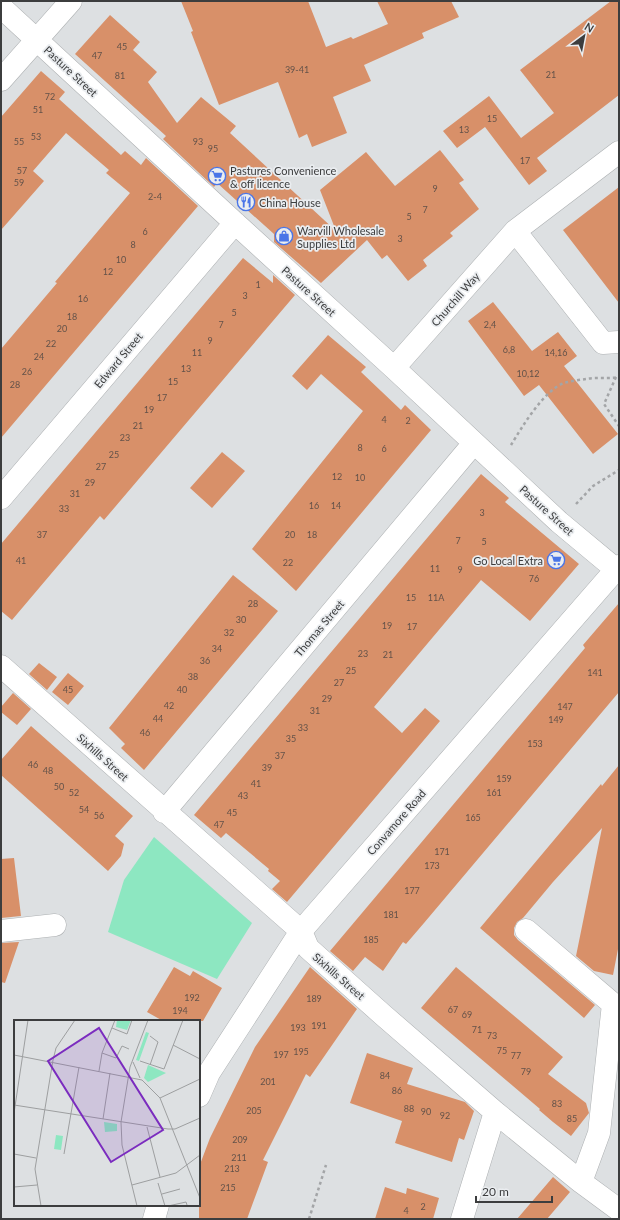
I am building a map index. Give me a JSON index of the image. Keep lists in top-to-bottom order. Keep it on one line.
{"streets":{"street":["Pasture Street","Churchill Way","Edward Street","Thomas Street","Sixhills Street","Convamore Road"]},"crossings":[["Pasture Street","Churchill Way"],["Pasture Street","Edward Street"],["Pasture Street","Thomas Street"],["Pasture Street","Convamore Road"],["Thomas Street","Sixhills Street"],["Sixhills Street","Convamore Road"]],"places":{"supermarket":["Pastures Convenience & off licence","Go Local Extra"],"restaurant":["China House"],"shop":["Warvill Wholesale Supplies Ltd"]},"house_numbers":["45","47","39-41","21","81","72","51","15","13","53","55","93","95","17","57","59","9","2-4","7","5","6","3","8","10","12","1","3","16","5","18","7","2,4","20","9","22","6,8","11","14,16","24","13","26","10,12","15","28","17","19","4","2","21","23","8","6","25","27","12","10","29","31","16","14","33","3","37","20","18","7","5","41","22","11","9","76","15","11A","28","30","19","17","32","34","23","21","36","25","141","38","27","45","40","29","42","147","31","44","149","33","46","35","153","37","46","39","48","159","41","50","52","161","43","54","45","56","165","47","171","173","177","181","185","192","189","67","194","69","191","193","71","73","75","195","197","77","79","84","201","86","83","88","205","90","92","85","209","211","213","215","2","4"],"scale_bar":"20 m","north":"top right"}
